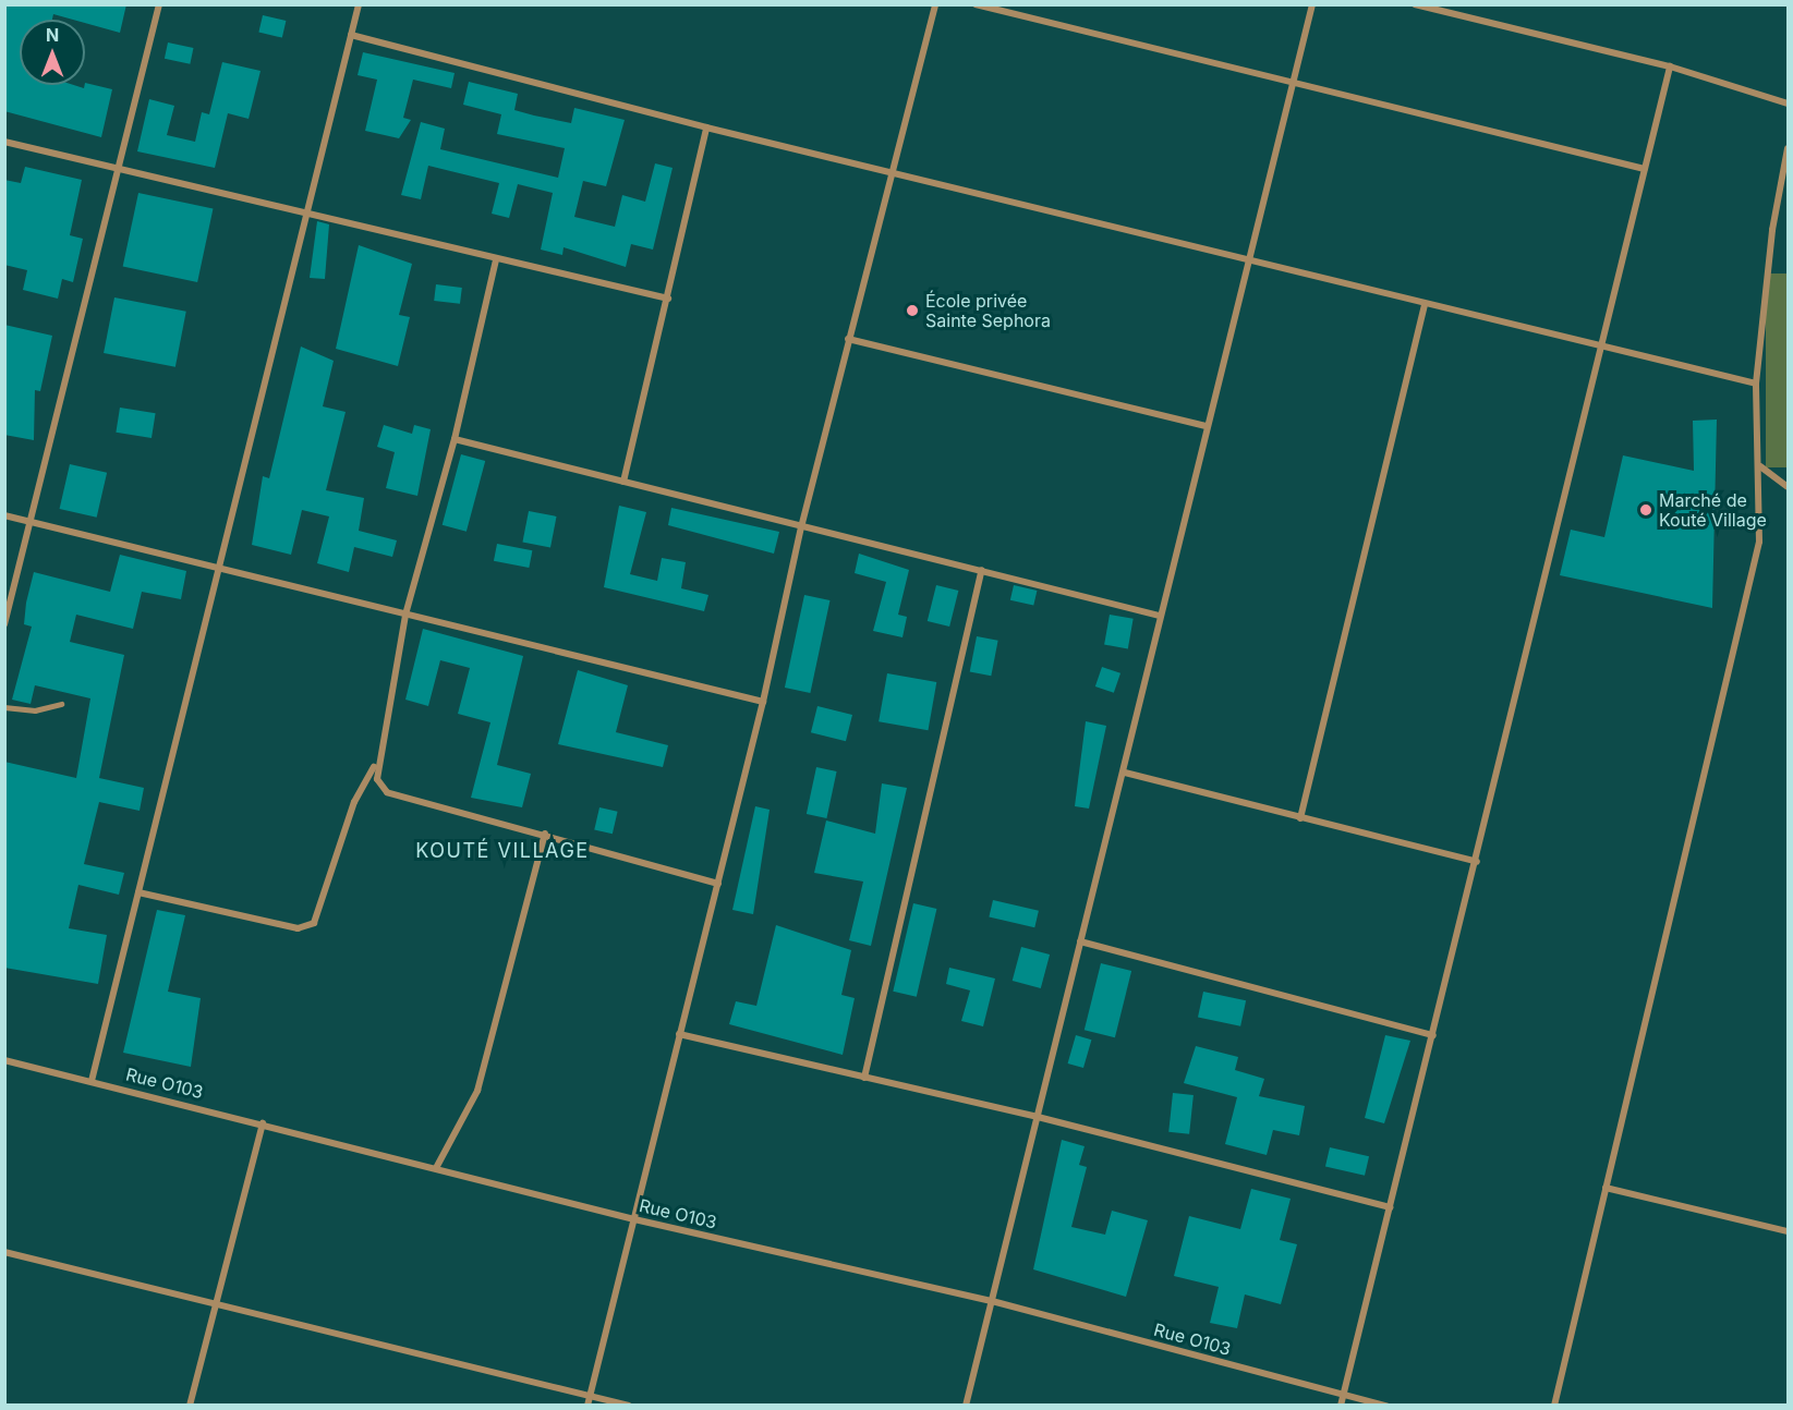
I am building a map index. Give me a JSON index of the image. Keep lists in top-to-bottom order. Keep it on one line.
{"streets":{"street":["Rue O103"]},"districts":["KOUTÉ VILLAGE"],"places":["École privée Sainte Sephora","Marché de Kouté Village"],"north":"top"}
